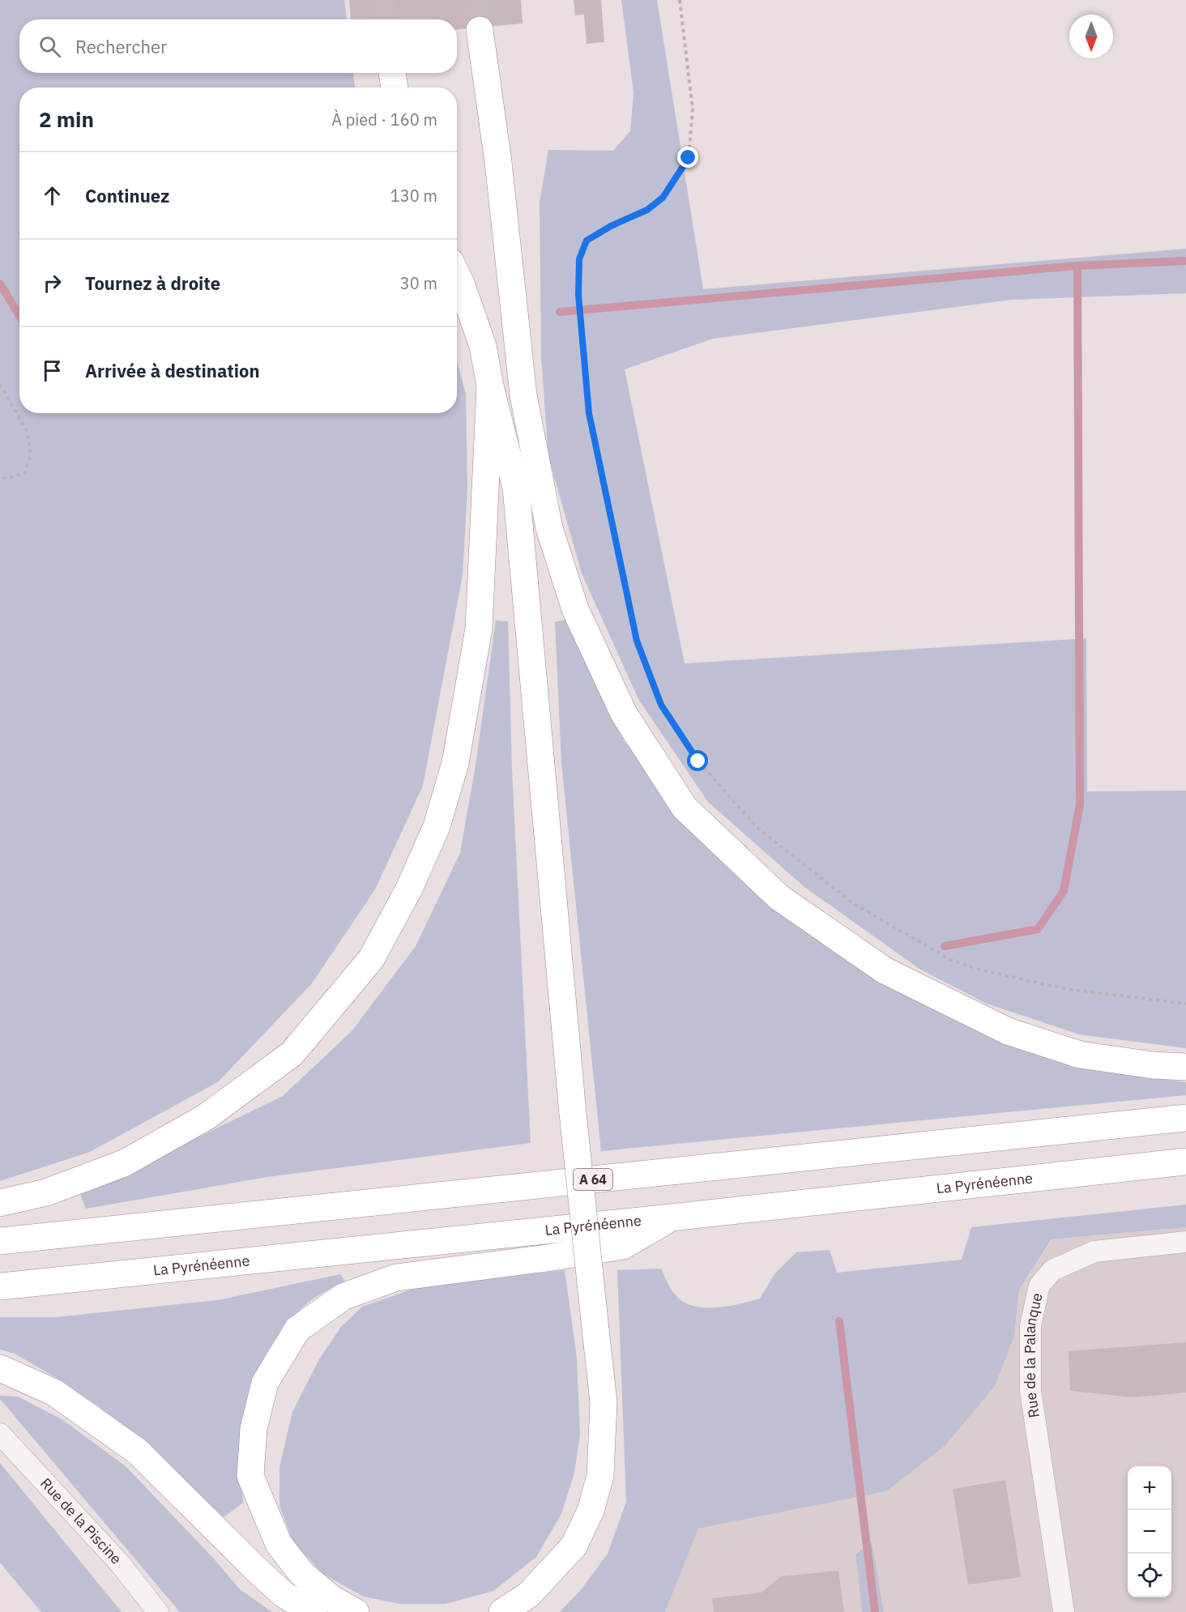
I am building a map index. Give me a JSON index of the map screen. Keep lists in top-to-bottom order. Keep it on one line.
{"streets":{"highway":["A 64","La Pyrénéenne"],"street":["Rue de la Palanque","Rue de la Piscine"]},"north":"bottom","page":{"search":"Rechercher","heading":["2 min","À pied · 160 m"],"list":[["Continuez","130 m"],["Tournez à droite","30 m"],"Arrivée à destination"],"map_buttons":["+","−"]}}
